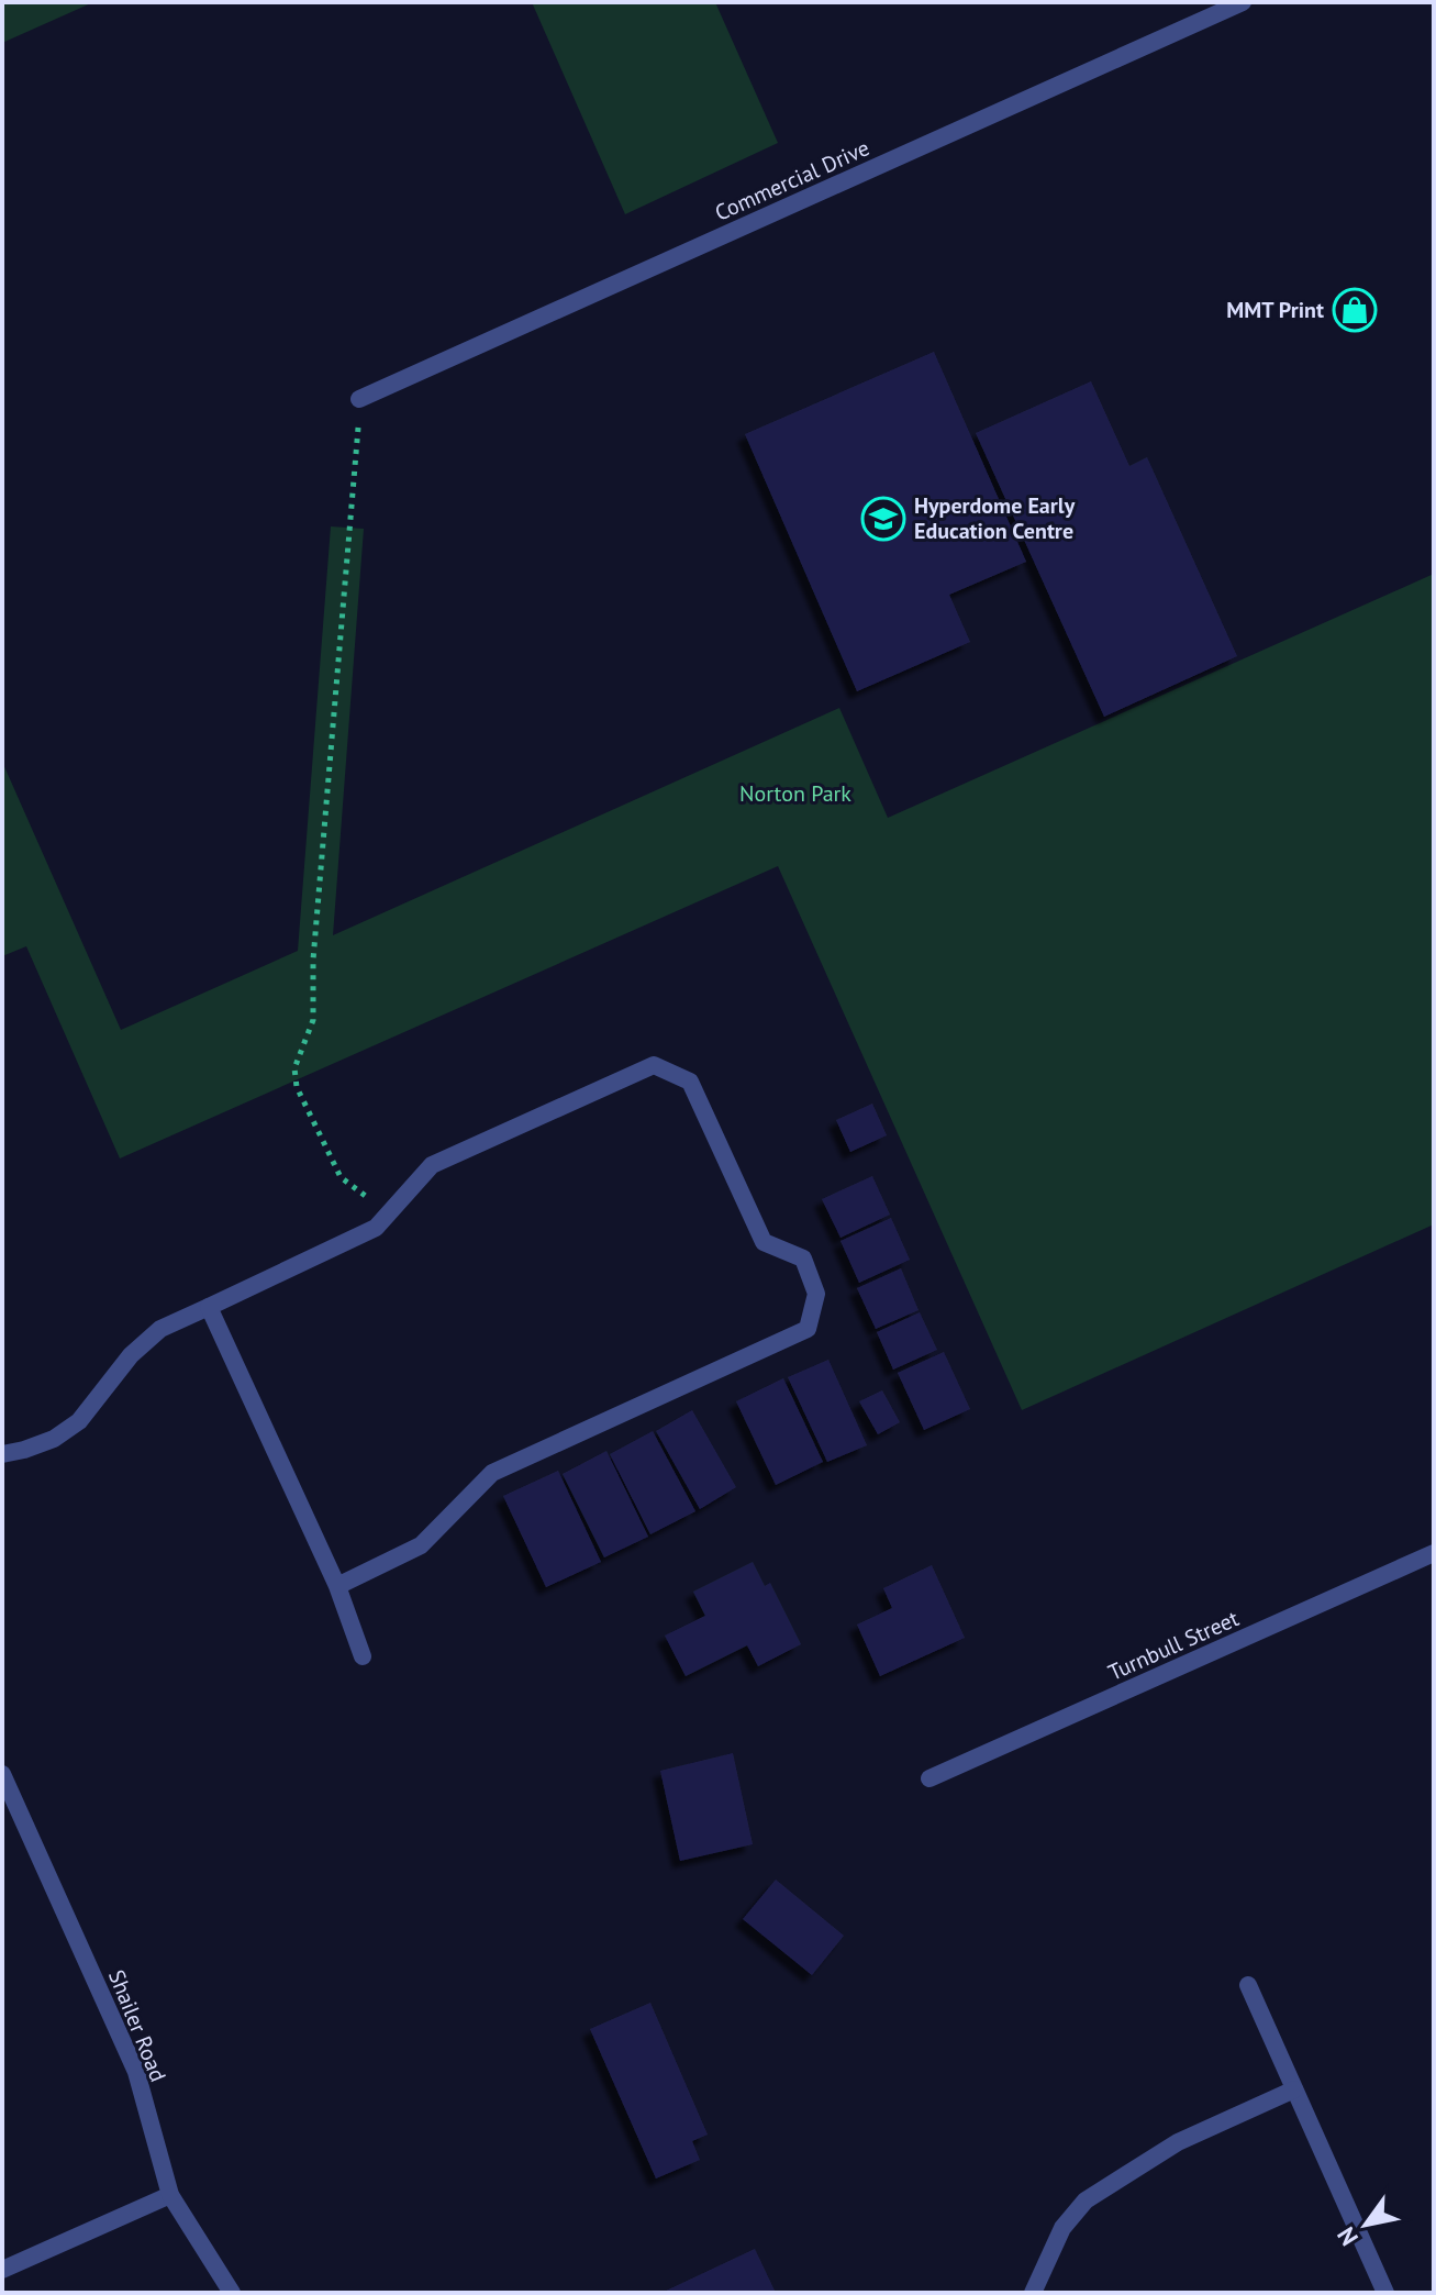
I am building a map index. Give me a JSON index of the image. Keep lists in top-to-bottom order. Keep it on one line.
{"streets":{"street":["Commercial Drive","Turnbull Street","Shailer Road"]},"parks":["Norton Park"],"places":{"shop":["MMT Print"],"school or university":["Hyperdome Early Education Centre"]},"north":"bottom left"}
